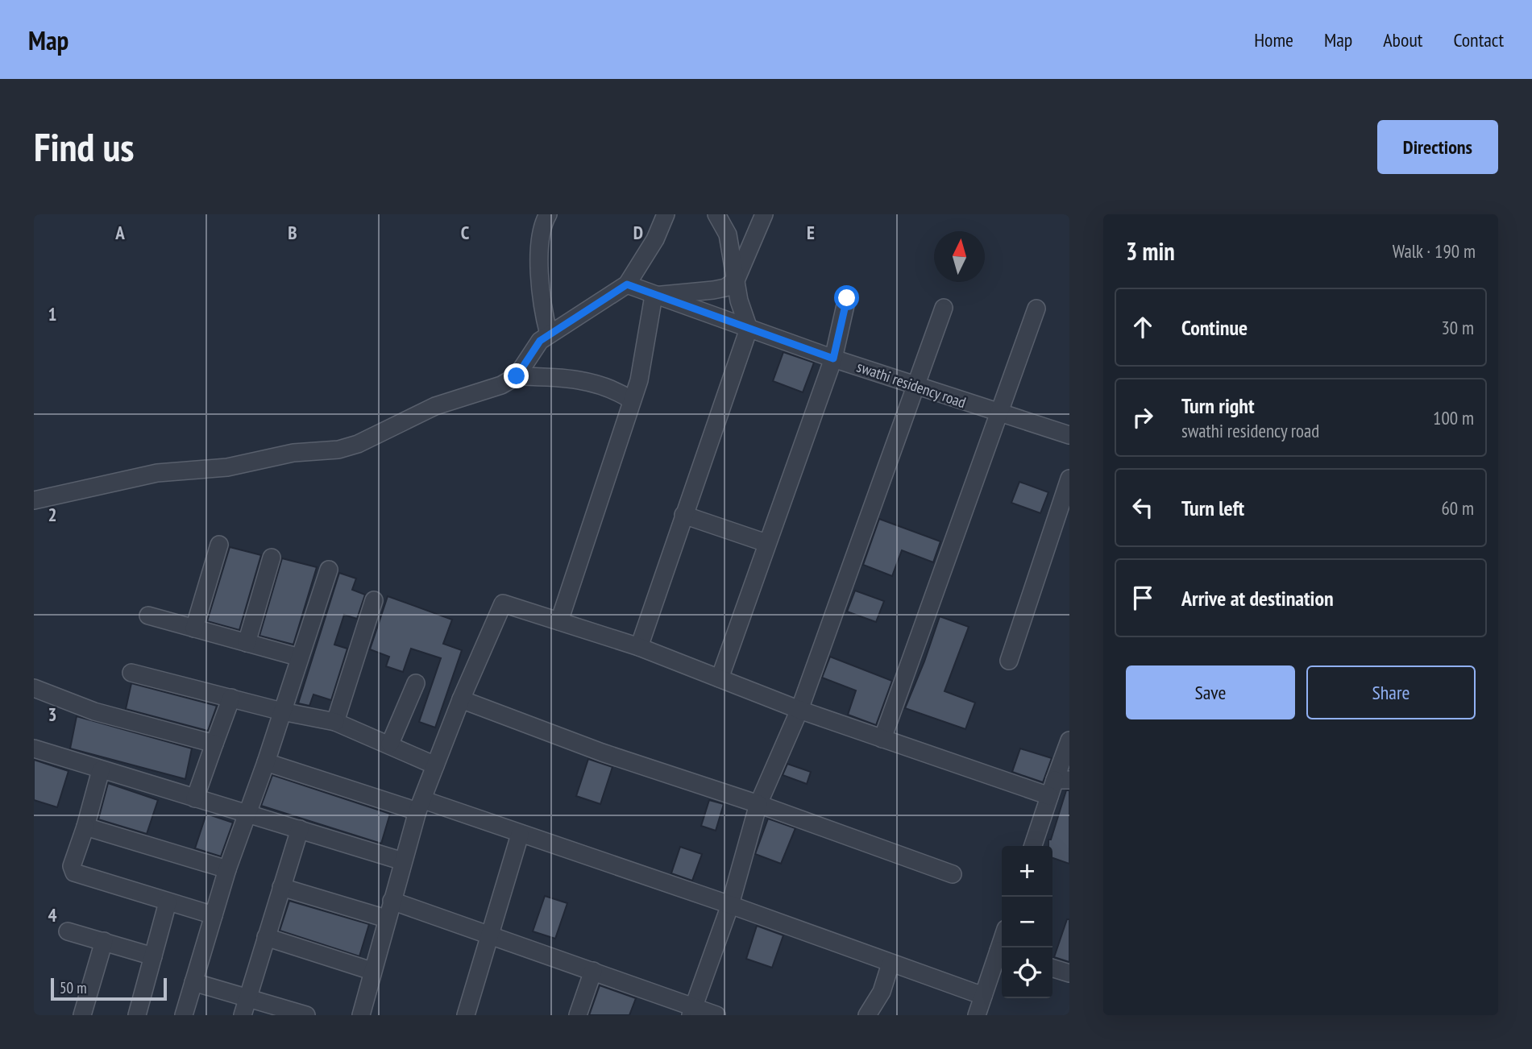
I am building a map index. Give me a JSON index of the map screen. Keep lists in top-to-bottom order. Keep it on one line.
{"streets":{"street":["swathi residency road"]},"scale_bar":"50 m","north":"top","page":{"header":"Map","nav":["Home","Map","About","Contact"],"buttons":["Directions",["Save","Share"]],"title":"Find us","heading":["3 min","Walk · 190 m"],"list":[["Continue","30 m"],["Turn right","swathi residency road","100 m"],["Turn left","60 m"],"Arrive at destination"],"map_buttons":["+","−"],"scale":"50 m"},"grid":{"columns":["A","B","C","D","E"],"rows":["1","2","3","4"]}}
